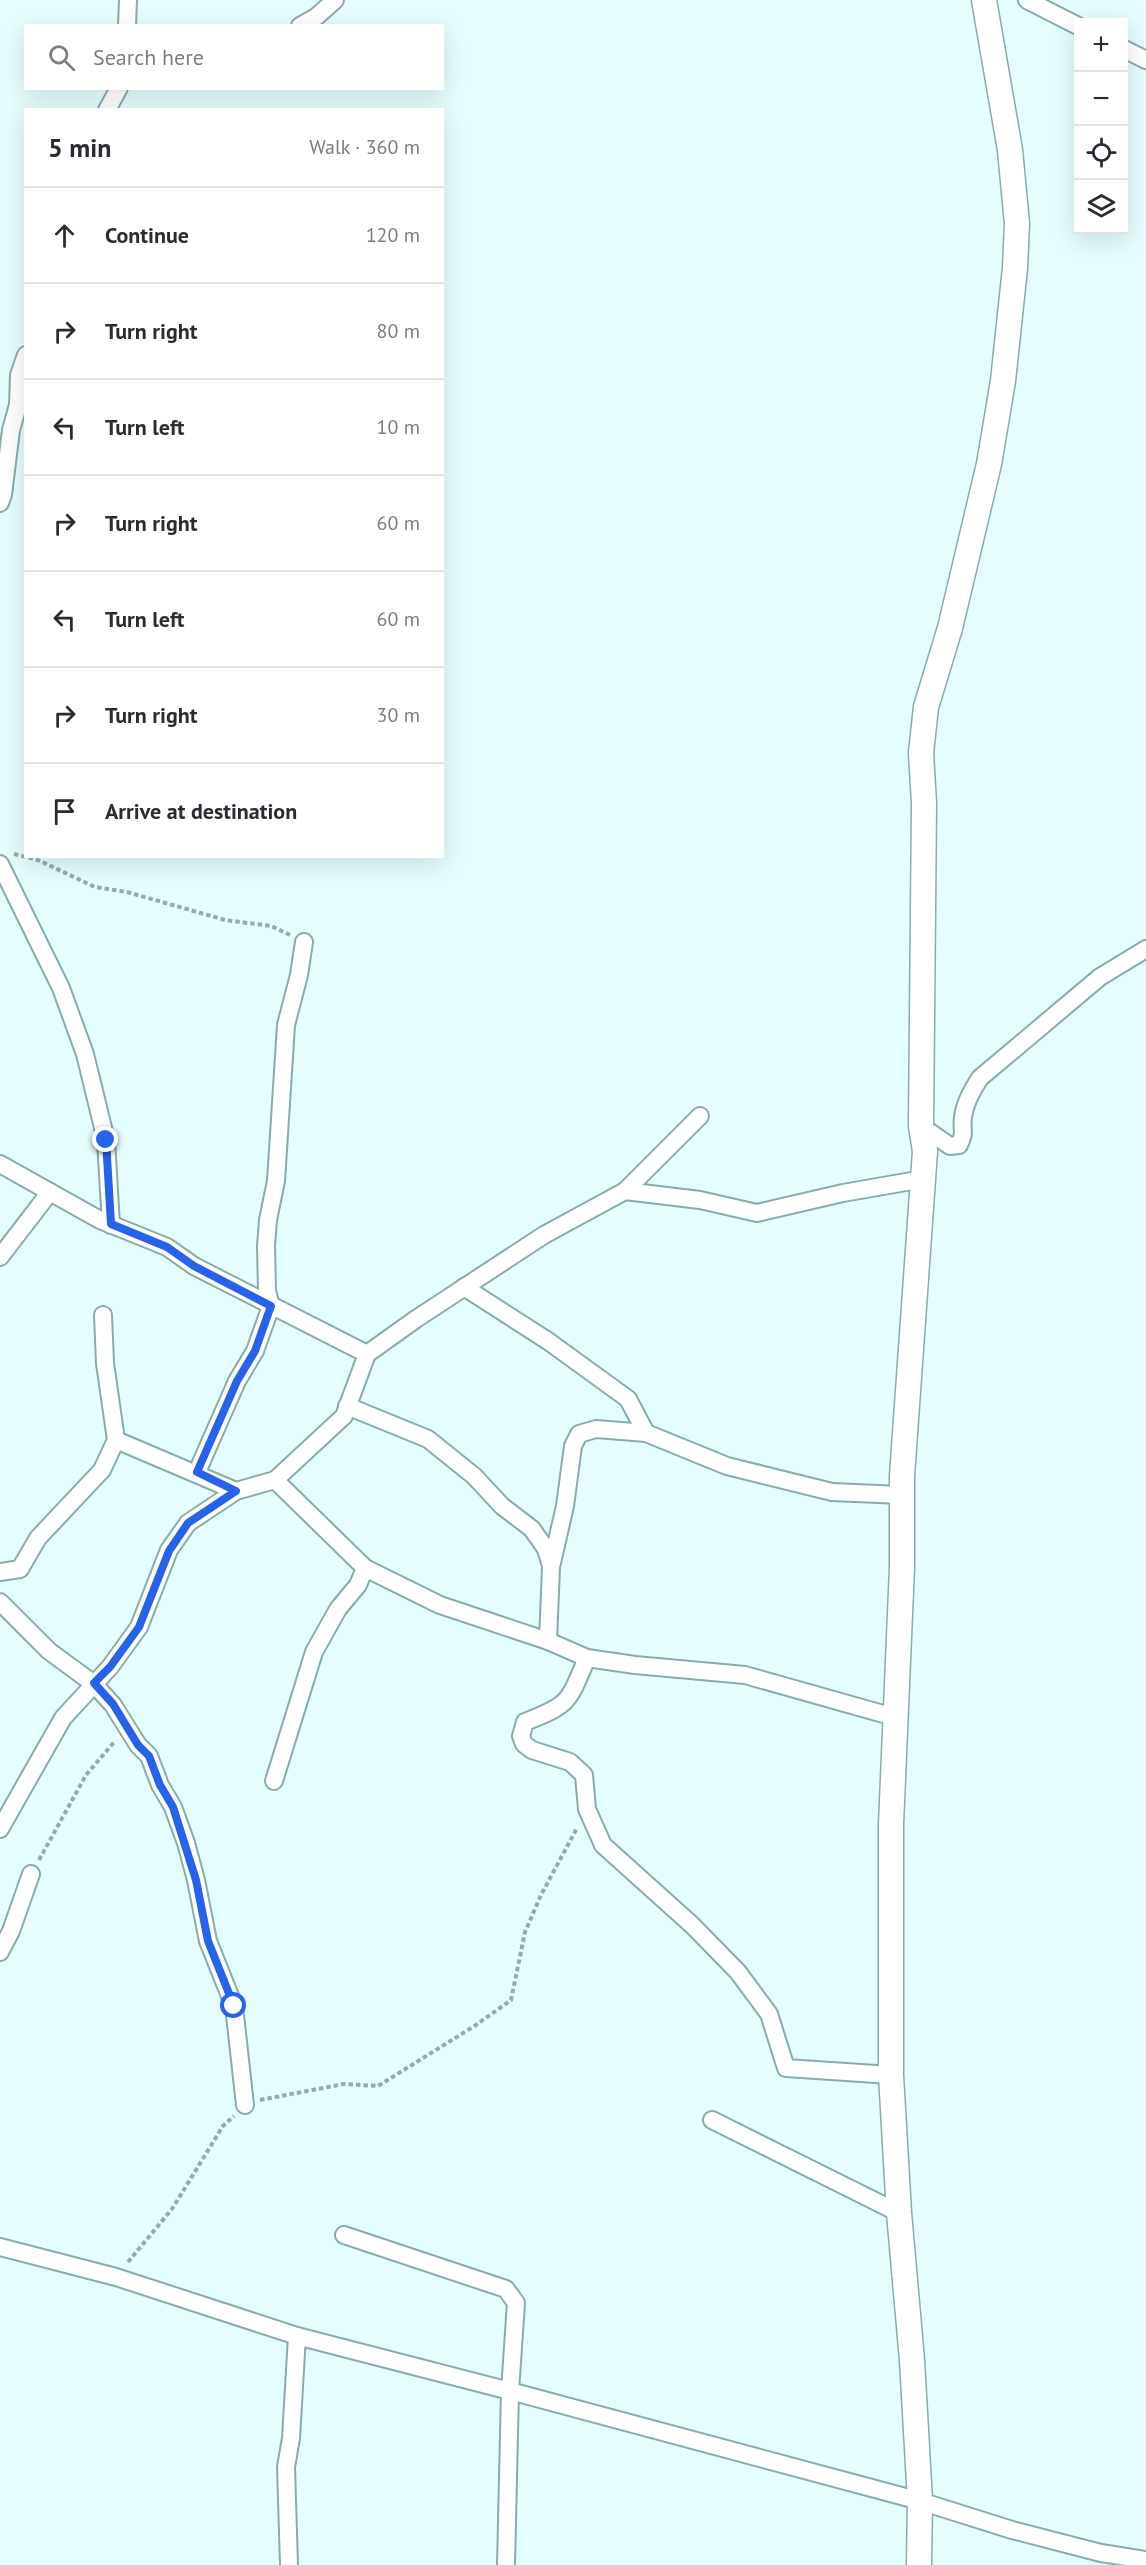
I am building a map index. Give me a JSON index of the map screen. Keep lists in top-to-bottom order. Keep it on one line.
{"page":{"map_buttons":["+","−"],"search":"Search here","heading":["5 min","Walk · 360 m"],"list":[["Continue","120 m"],["Turn right","80 m"],["Turn left","10 m"],["Turn right","60 m"],["Turn left","60 m"],["Turn right","30 m"],"Arrive at destination"]}}
